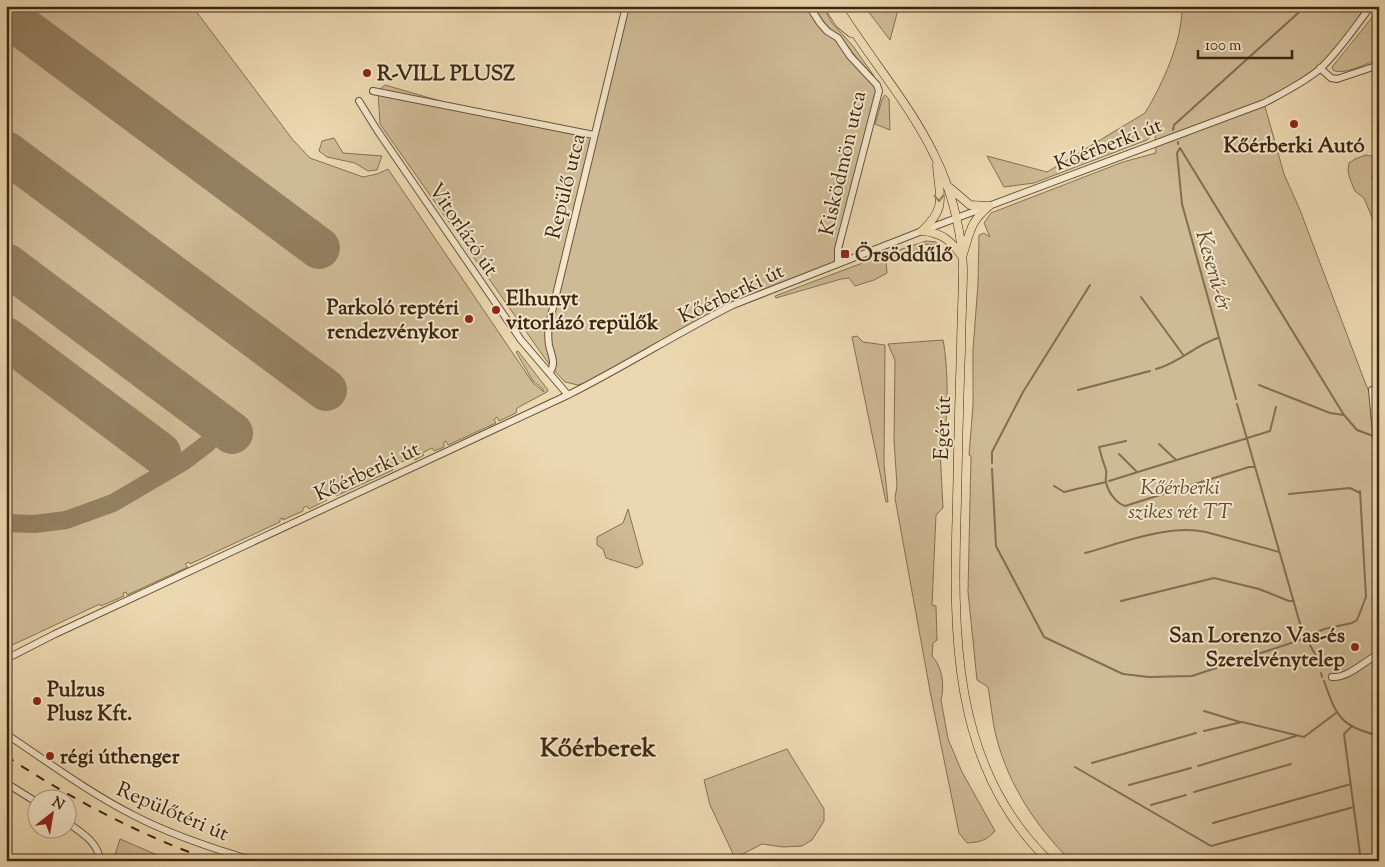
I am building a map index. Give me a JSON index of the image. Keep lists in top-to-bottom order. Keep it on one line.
{"streets":{"main road":["Egér út"],"street":["Kőérberki út","Kisködmön utca","Repülő utca","Vitorlázó út","Repülőtéri út"]},"crossings":[["Kőérberki út","Kisködmön utca"],["Kőérberki út","Vitorlázó út"],["Kőérberki út","Egér út"],["Repülő utca","Vitorlázó út"]],"districts":["Kőérberek"],"water":["Keserű-ér"],"parks":["Kőérberki szikes rét TT"],"places":{"other":["R-VILL PLUSZ","Kőérberki Autó","Elhunyt vitorlázó repülők","Parkoló reptéri rendezvénykor","San Lorenzo Vas-és Szerelvénytelep","Pulzus Plusz Kft.","régi úthenger"],"transit":["Örsöddűlő"]},"scale_bar":"100 m","north":"top right"}
